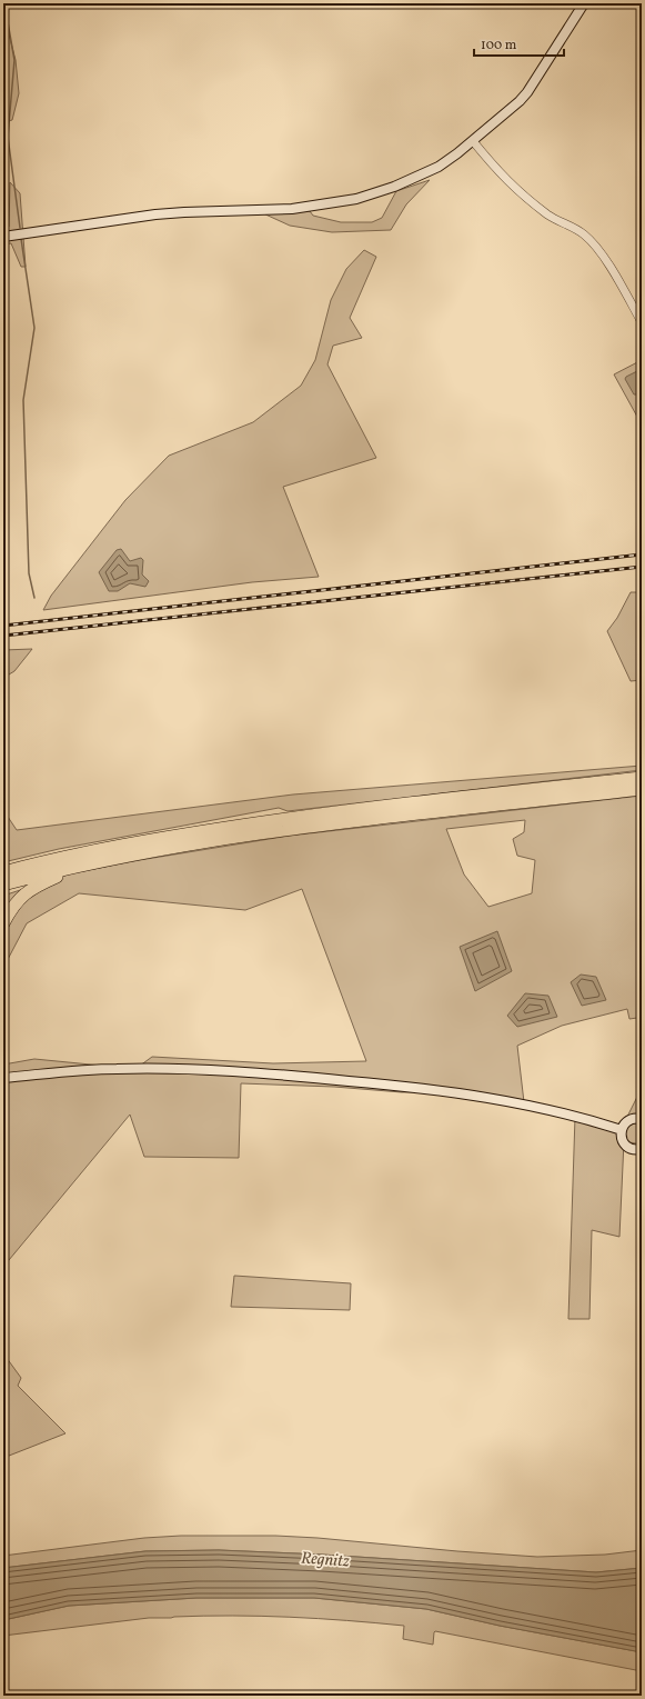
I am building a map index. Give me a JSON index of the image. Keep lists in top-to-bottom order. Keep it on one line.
{"water":["Regnitz"],"scale_bar":"100 m"}
